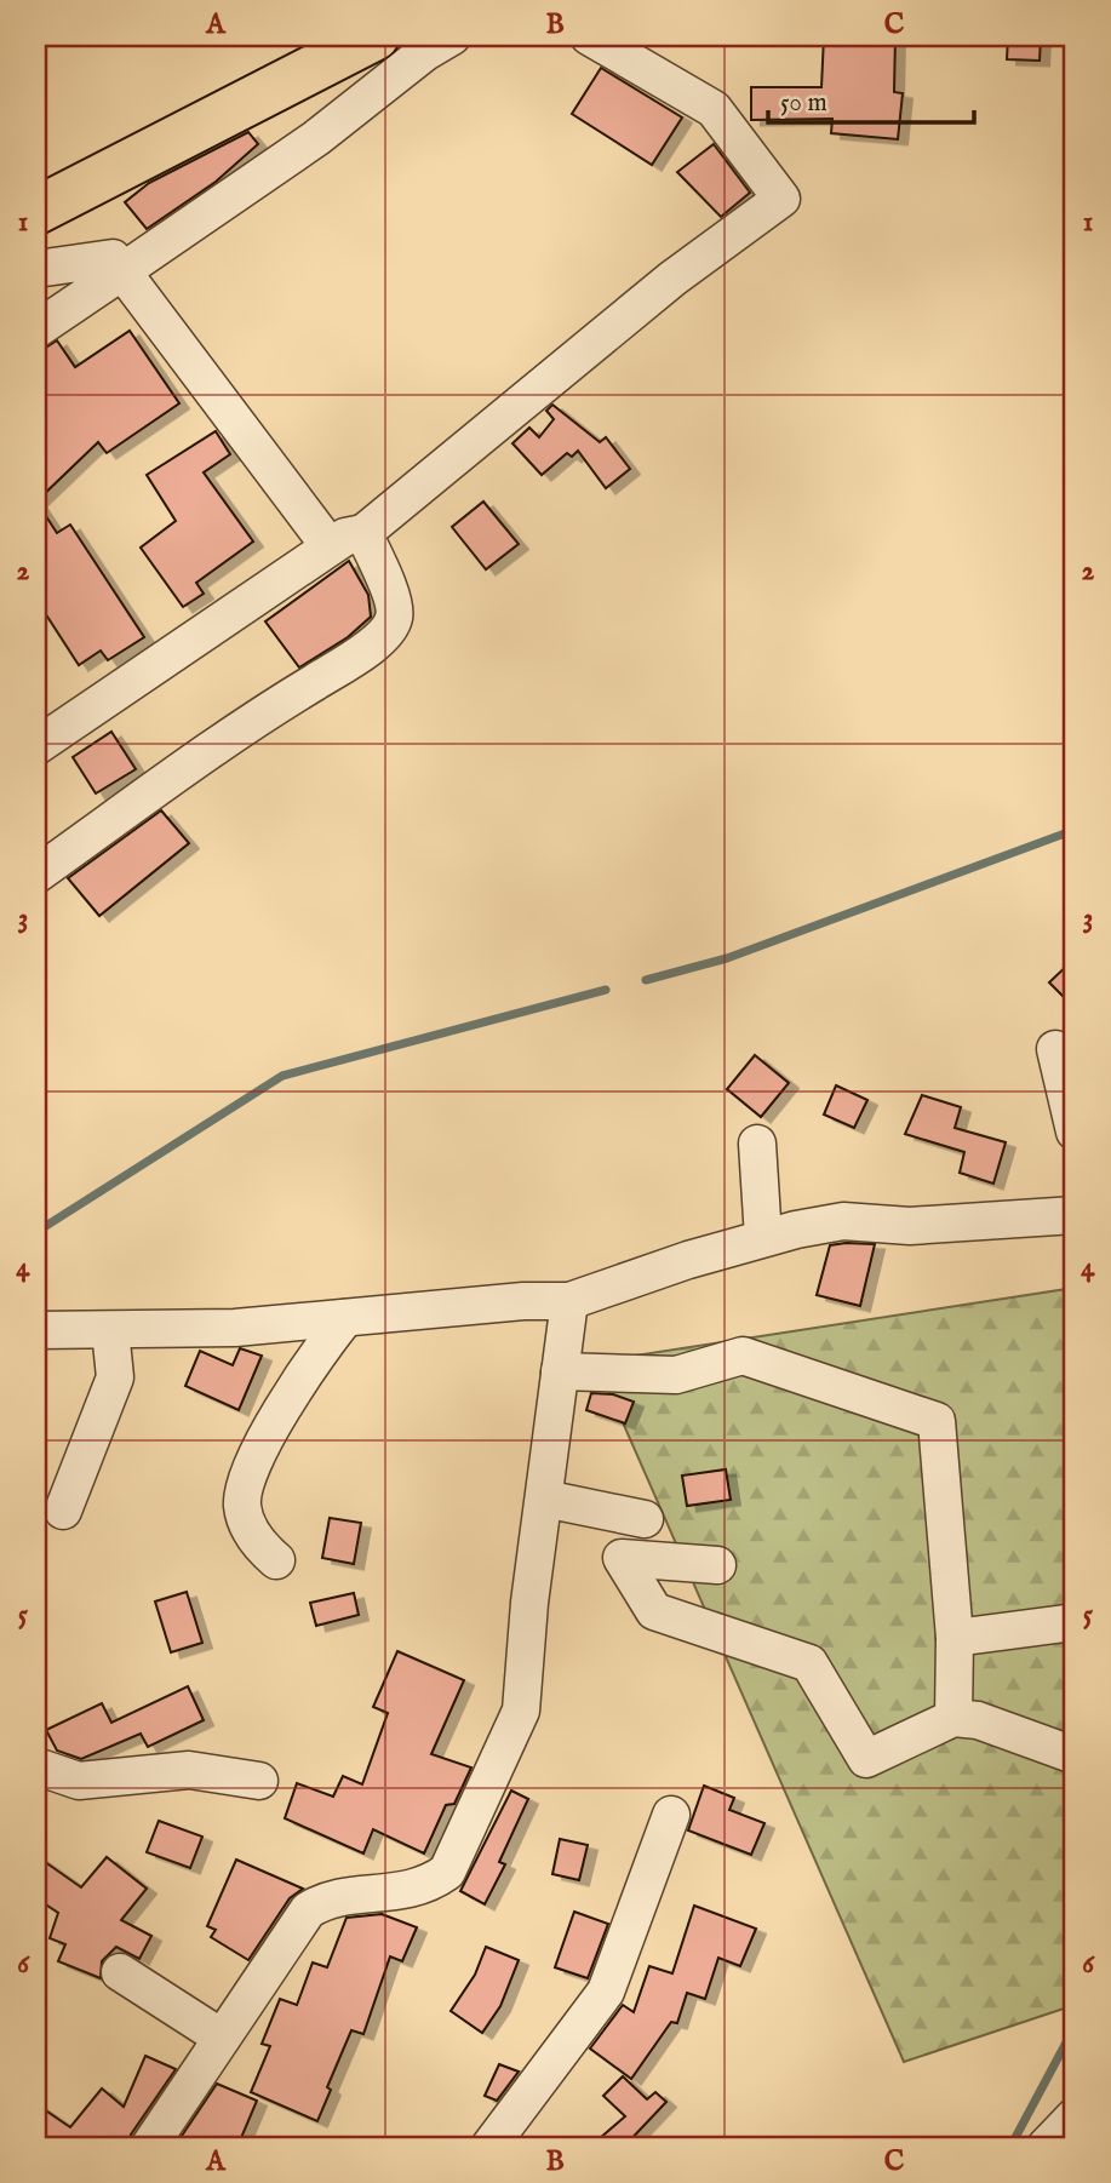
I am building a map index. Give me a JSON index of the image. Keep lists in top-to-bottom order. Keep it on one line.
{"scale_bar":"50 m","grid":{"columns":["A","B","C"],"rows":["1","2","3","4","5","6"]}}
